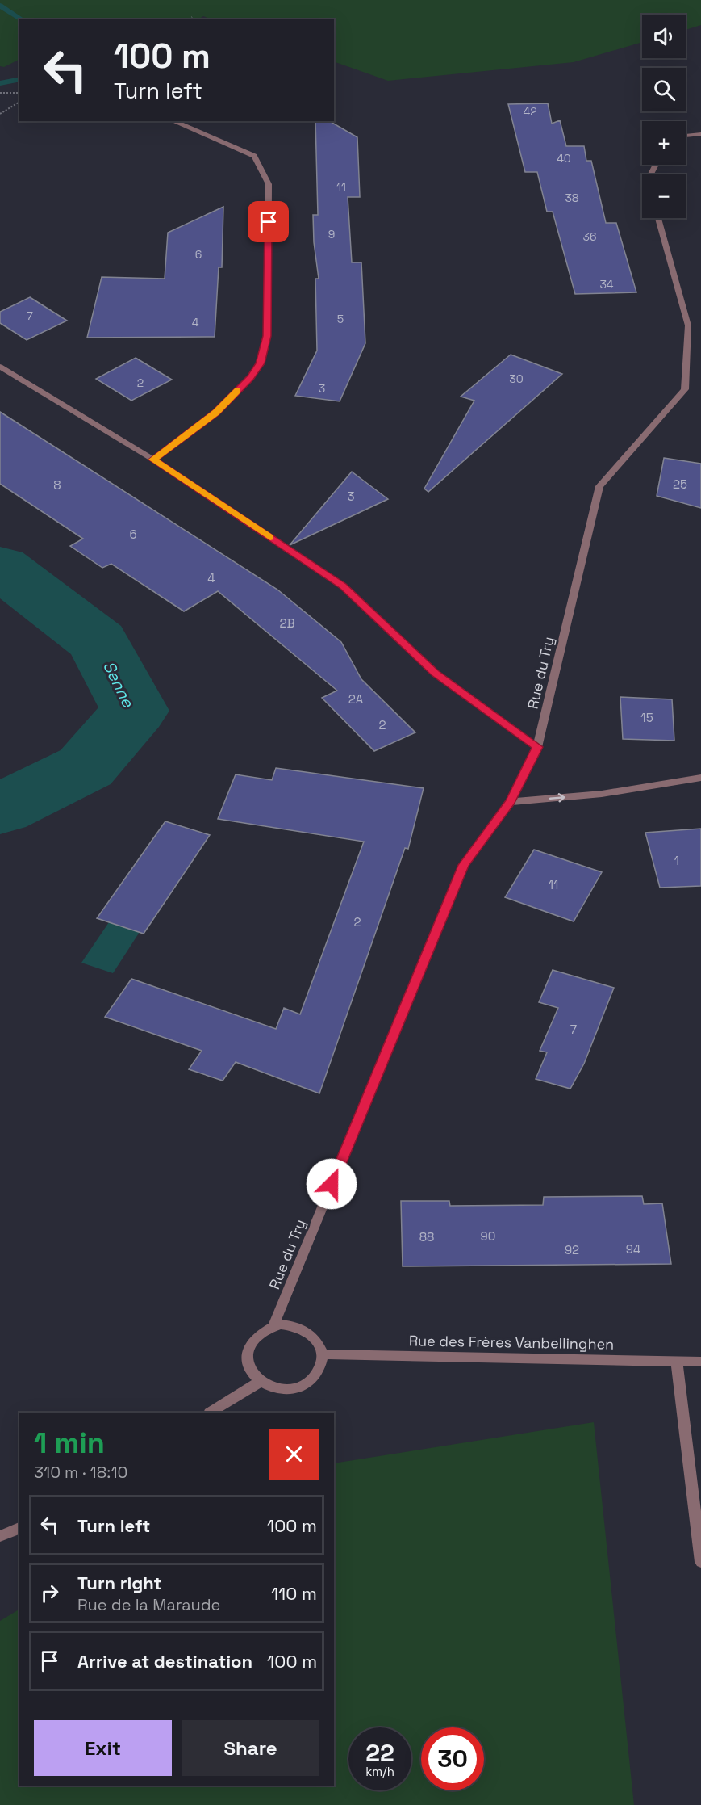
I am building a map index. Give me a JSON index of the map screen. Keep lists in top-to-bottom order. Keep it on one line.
{"streets":{"street":["Rue du Try","Rue des Frères Vanbellinghen"]},"crossings":[["Rue du Try","Rue des Frères Vanbellinghen"]],"water":["Senne"],"house_numbers":["42","40","11","38","9","36","6","34","7","5","4","30","2","3","25","8","3","6","4","2B","2A","15","2","1","11","2","7","90","88","94","92"],"page":{"map_buttons":["+","−"],"turn":["100 m","Turn left"],"heading":["1 min","310 m · 18:10"],"list":[{"name":"Turn left","value":"100 m"},{"name":"Turn right","note":"Rue de la Maraude","value":"110 m"},{"name":"Arrive at destination","value":"100 m"}],"buttons":["Exit","Share"],"speed":"22 km/h","limit":"30"}}
